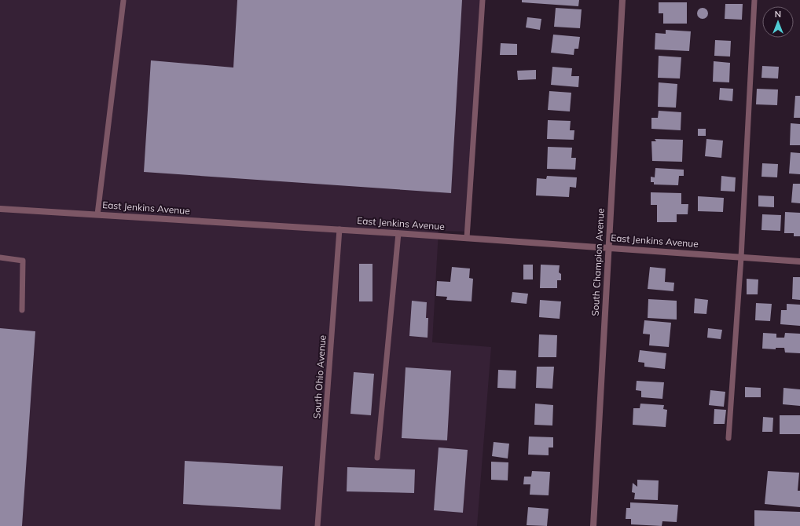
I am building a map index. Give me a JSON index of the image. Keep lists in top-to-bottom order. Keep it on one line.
{"streets":{"street":["East Jenkins Avenue","South Champion Avenue"],"lane":["South Ohio Avenue"]},"crossings":[["East Jenkins Avenue","South Champion Avenue"],["East Jenkins Avenue","South Ohio Avenue"]],"north":"top"}
